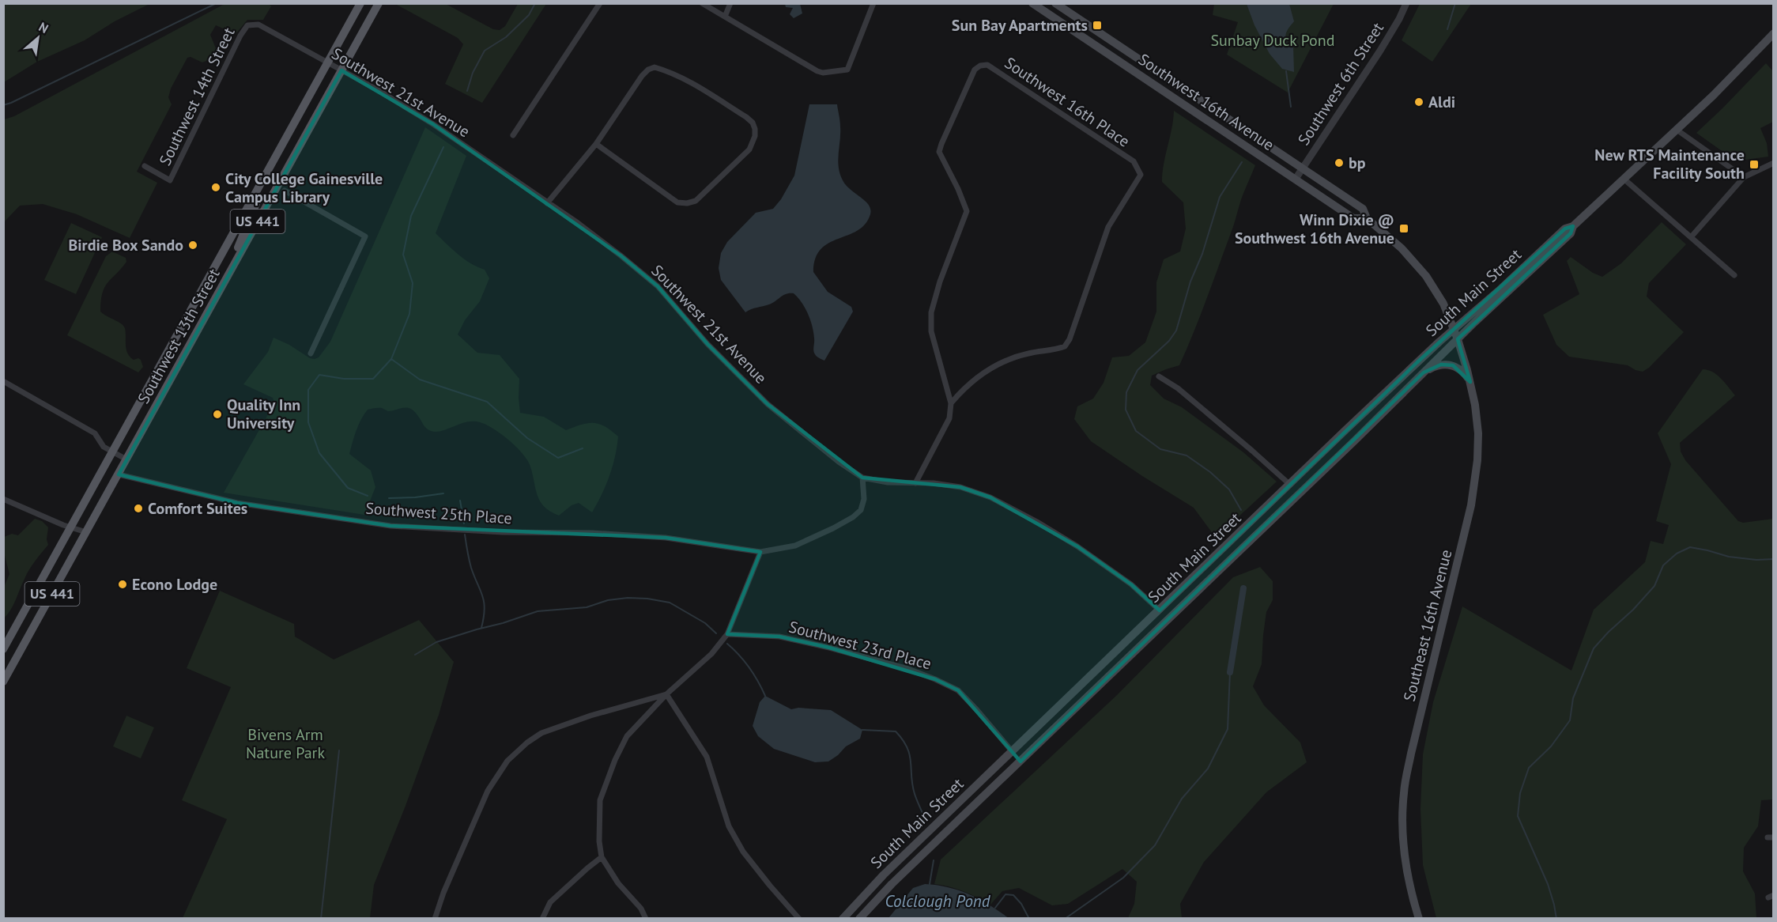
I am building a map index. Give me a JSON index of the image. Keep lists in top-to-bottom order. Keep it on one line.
{"streets":{"main road":["Southwest 16th Avenue","US 441","South Main Street","Southwest 13th Street","Southeast 16th Avenue"],"street":["Southwest 6th Street","Southwest 21st Avenue","Southwest 14th Street","Southwest 16th Place","Southwest 25th Place","Southwest 23rd Place"]},"crossings":[["Southwest 6th Street","Southwest 16th Avenue"],["Southwest 21st Avenue","Southwest 14th Street"],["Southwest 21st Avenue","South Main Street"],["Southwest 21st Avenue","Southwest 13th Street"],["Southwest 21st Avenue","Southwest 25th Place"],["Southwest 16th Avenue","South Main Street"],["Southwest 16th Avenue","Southeast 16th Avenue"],["South Main Street","Southeast 16th Avenue"],["South Main Street","Southwest 23rd Place"],["Southwest 13th Street","Southwest 25th Place"]],"water":["Colclough Pond"],"parks":["Sunbay Duck Pond","Bivens Arm Nature Park"],"places":{"transit":["Sun Bay Apartments","New RTS Maintenance Facility South","Winn Dixie @ Southwest 16th Avenue"],"other":["Aldi","bp","City College Gainesville Campus Library","Birdie Box Sando","Quality Inn University","Comfort Suites","Econo Lodge"]},"north":"top right"}
